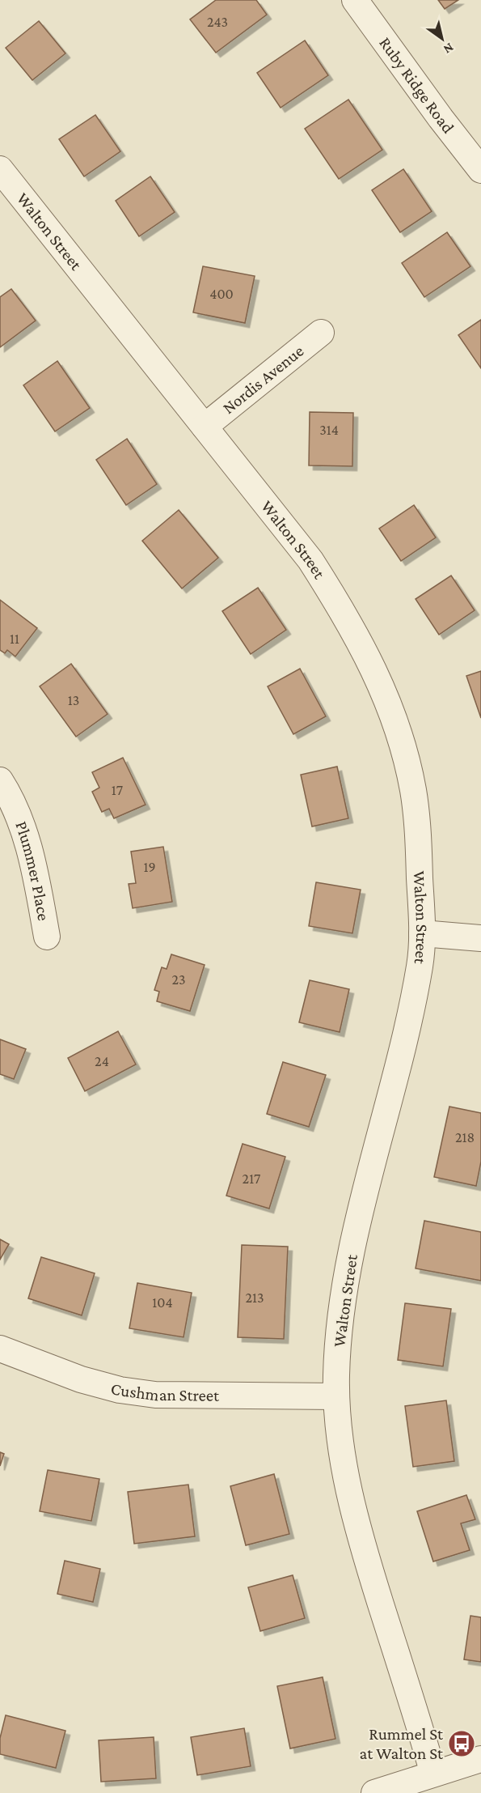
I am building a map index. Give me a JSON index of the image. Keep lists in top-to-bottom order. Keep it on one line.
{"streets":{"street":["Ruby Ridge Road","Walton Street","Nordis Avenue","Plummer Place","Cushman Street"]},"crossings":[["Walton Street","Nordis Avenue"],["Walton Street","Cushman Street"]],"places":{"bus stop":["Rummel St at Walton St"]},"house_numbers":["243","400","314","11","13","17","19","23","24","218","217","213","104"],"north":"bottom right"}
